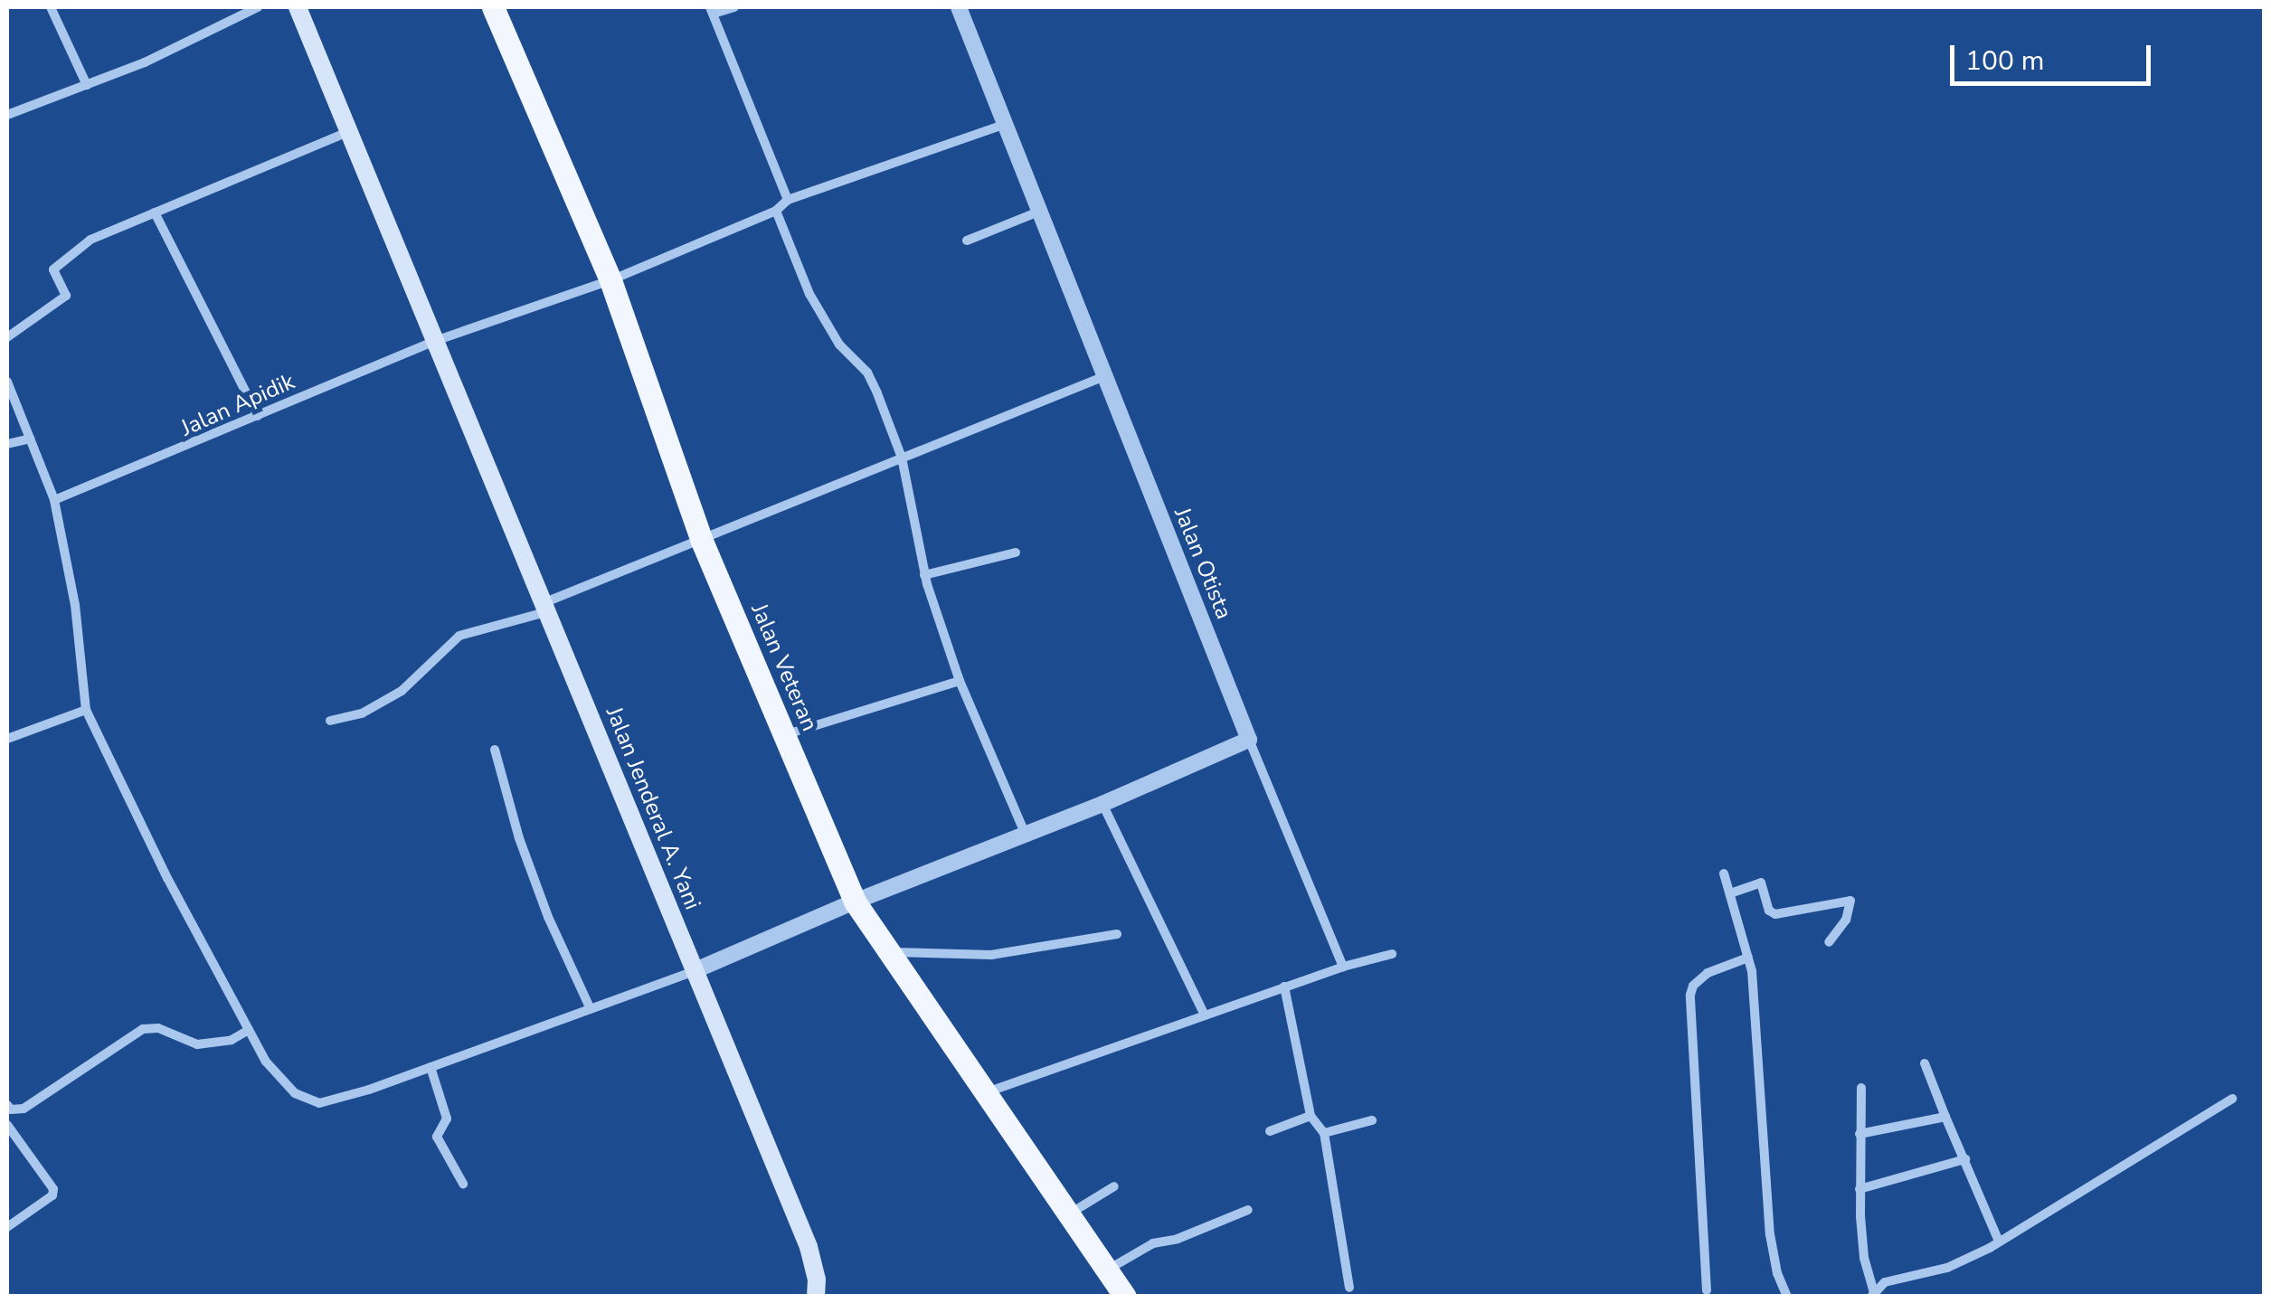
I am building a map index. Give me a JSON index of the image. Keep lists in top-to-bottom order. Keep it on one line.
{"streets":{"main road":["Jalan Veteran","Jalan Jenderal A. Yani"],"street":["Jalan Apidik","Jalan Otista"]},"crossings":[["Jalan Apidik","Jalan Veteran"],["Jalan Apidik","Jalan Jenderal A. Yani"]],"scale_bar":"100 m"}
